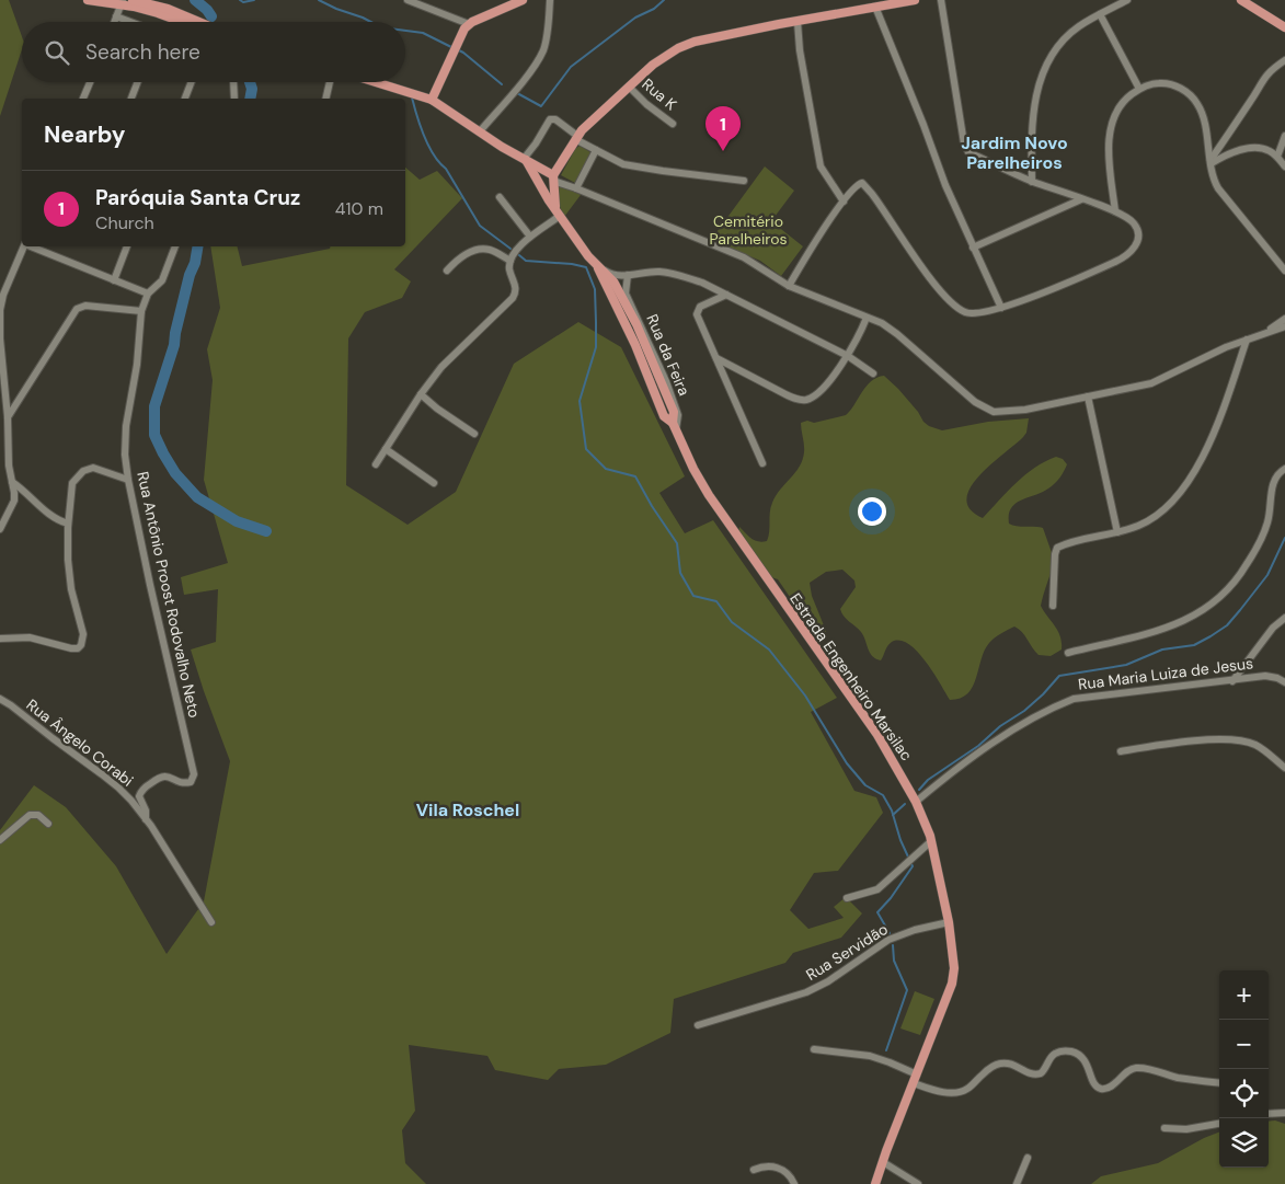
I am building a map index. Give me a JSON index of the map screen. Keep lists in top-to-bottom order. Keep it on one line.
{"streets":{"main road":["Estrada Engenheiro Marsilac"],"street":["Rua K","Rua Antônio Proost Rodovalho Neto","Rua Maria Luiza de Jesus","Rua Ângelo Corabi","Rua Servidão"]},"crossings":[["Rua Antônio Proost Rodovalho Neto","Rua Ângelo Corabi"],["Rua Maria Luiza de Jesus","Estrada Engenheiro Marsilac"],["Estrada Engenheiro Marsilac","Rua Servidão"]],"districts":["Jardim Novo Parelheiros","Vila Roschel"],"parks":["Cemitério Parelheiros"],"page":{"search":"Search here","heading":"Nearby","pins":"1","list":[{"mark":"1","name":"Paróquia Santa Cruz","note":"Church","value":"410 m"}],"map_buttons":["+","−"]}}
